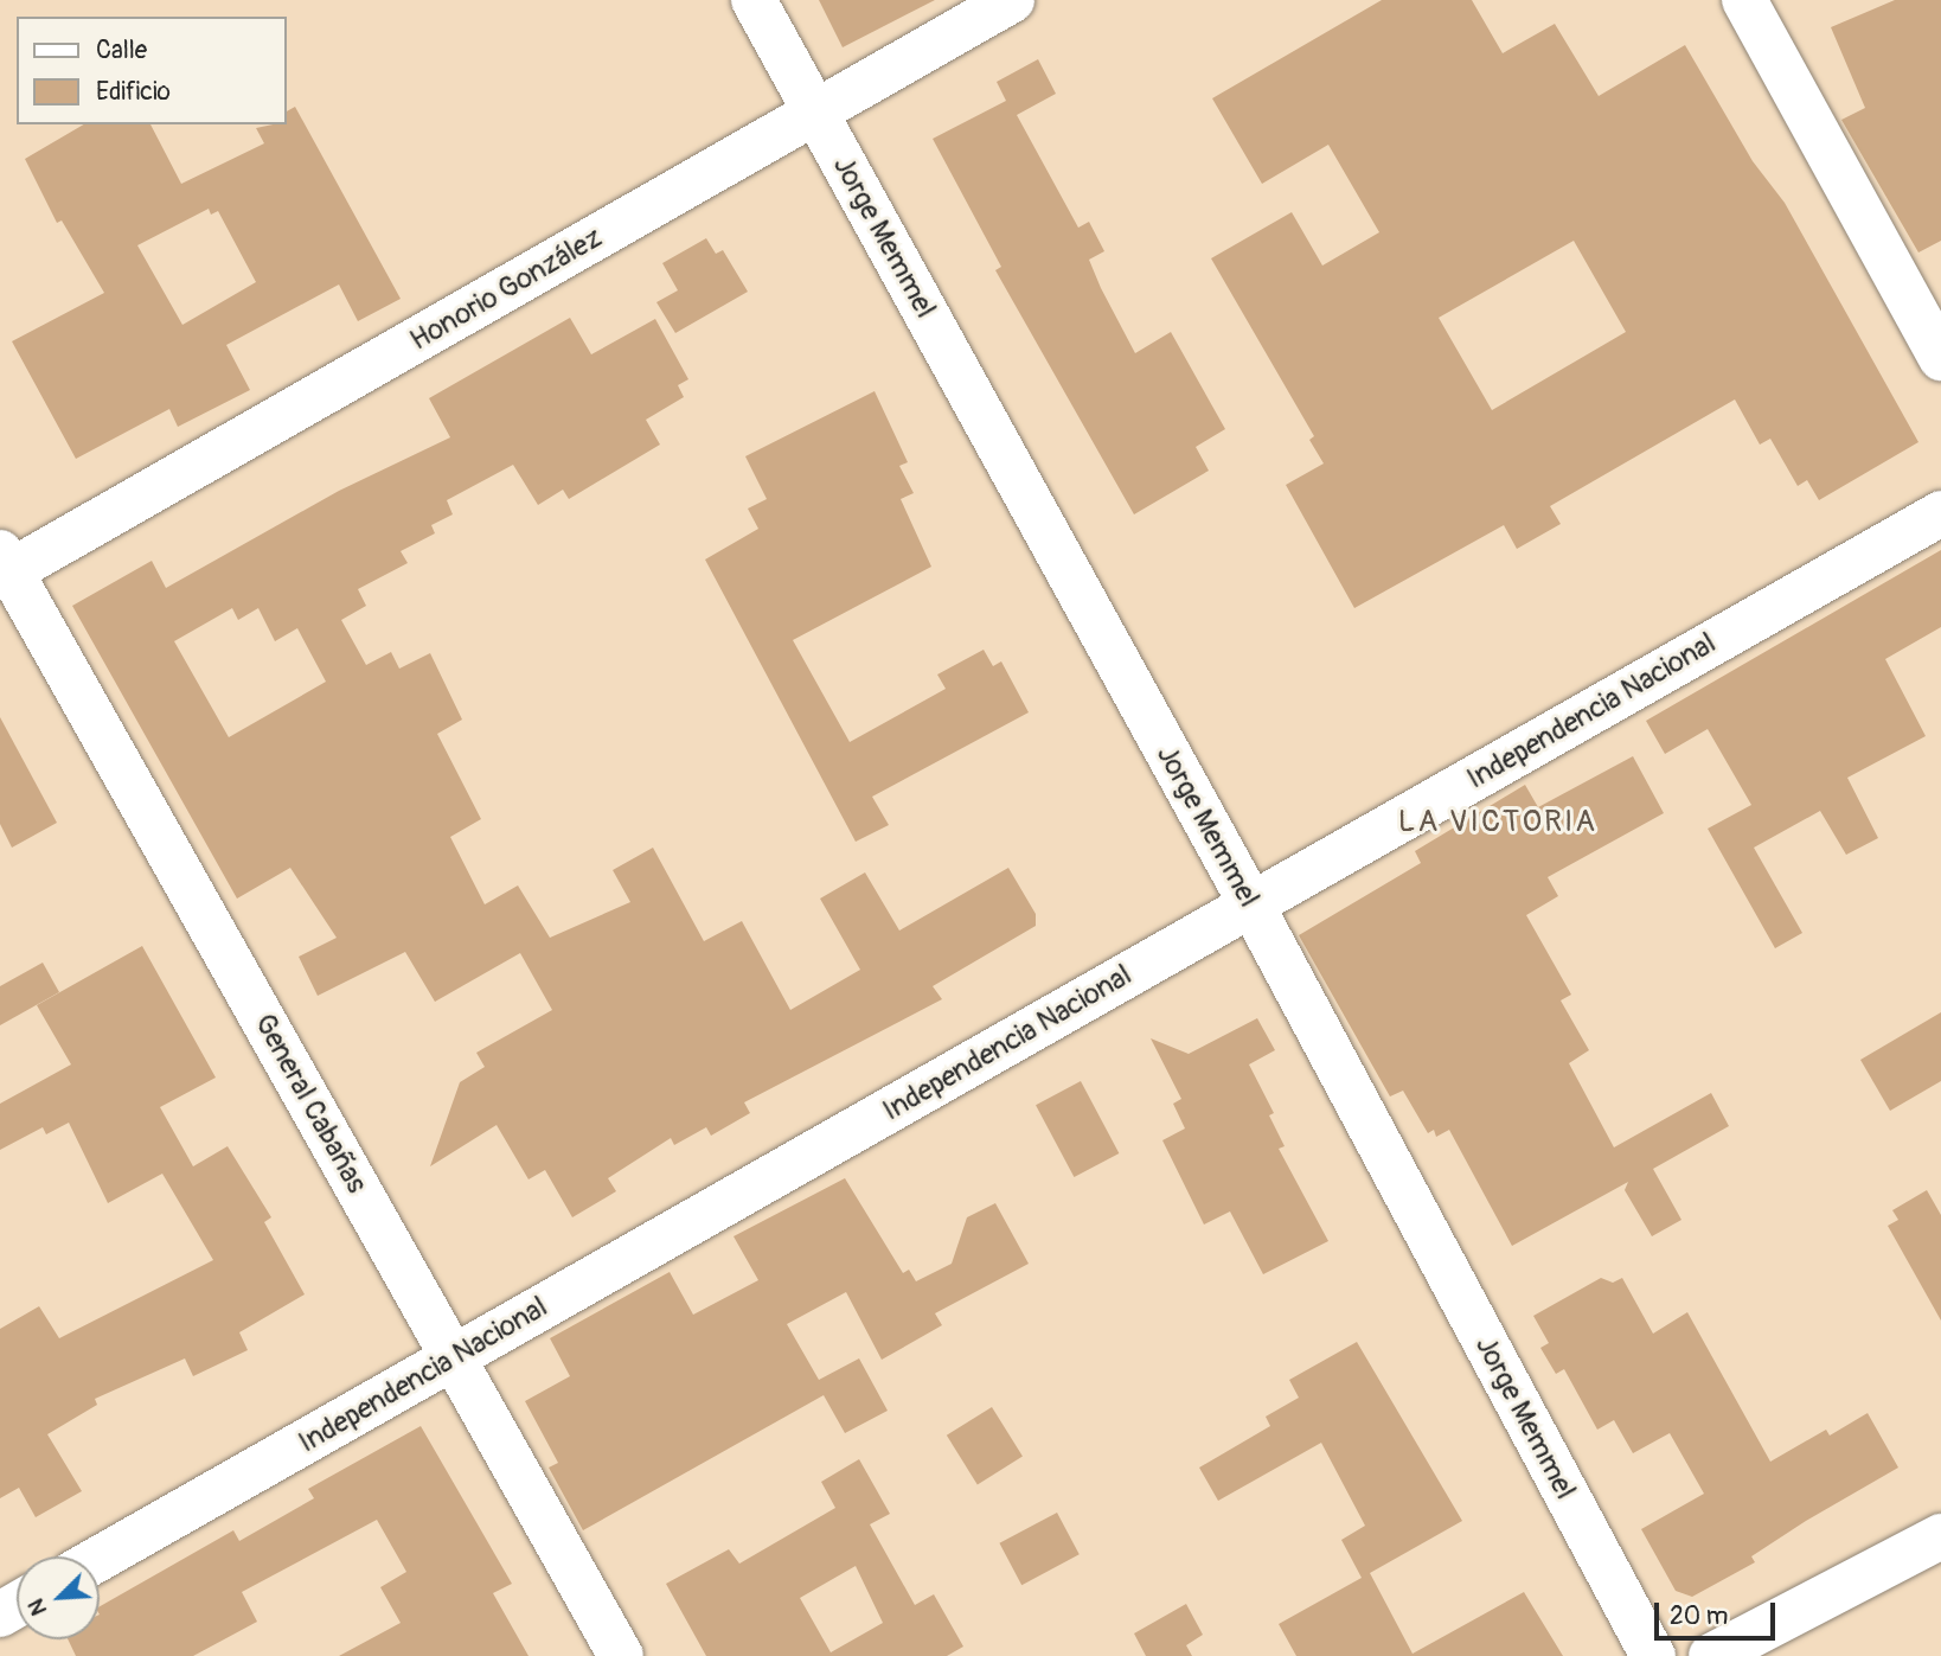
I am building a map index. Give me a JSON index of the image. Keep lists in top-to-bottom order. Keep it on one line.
{"streets":{"street":["Jorge Memmel","Honorio González","Independencia Nacional","General Cabañas"]},"crossings":[["Jorge Memmel","Honorio González"],["Jorge Memmel","Independencia Nacional"],["Honorio González","General Cabañas"],["Independencia Nacional","General Cabañas"]],"districts":["LA VICTORIA"],"legend":["Calle","Edificio"],"scale_bar":"20 m","north":"bottom left"}
